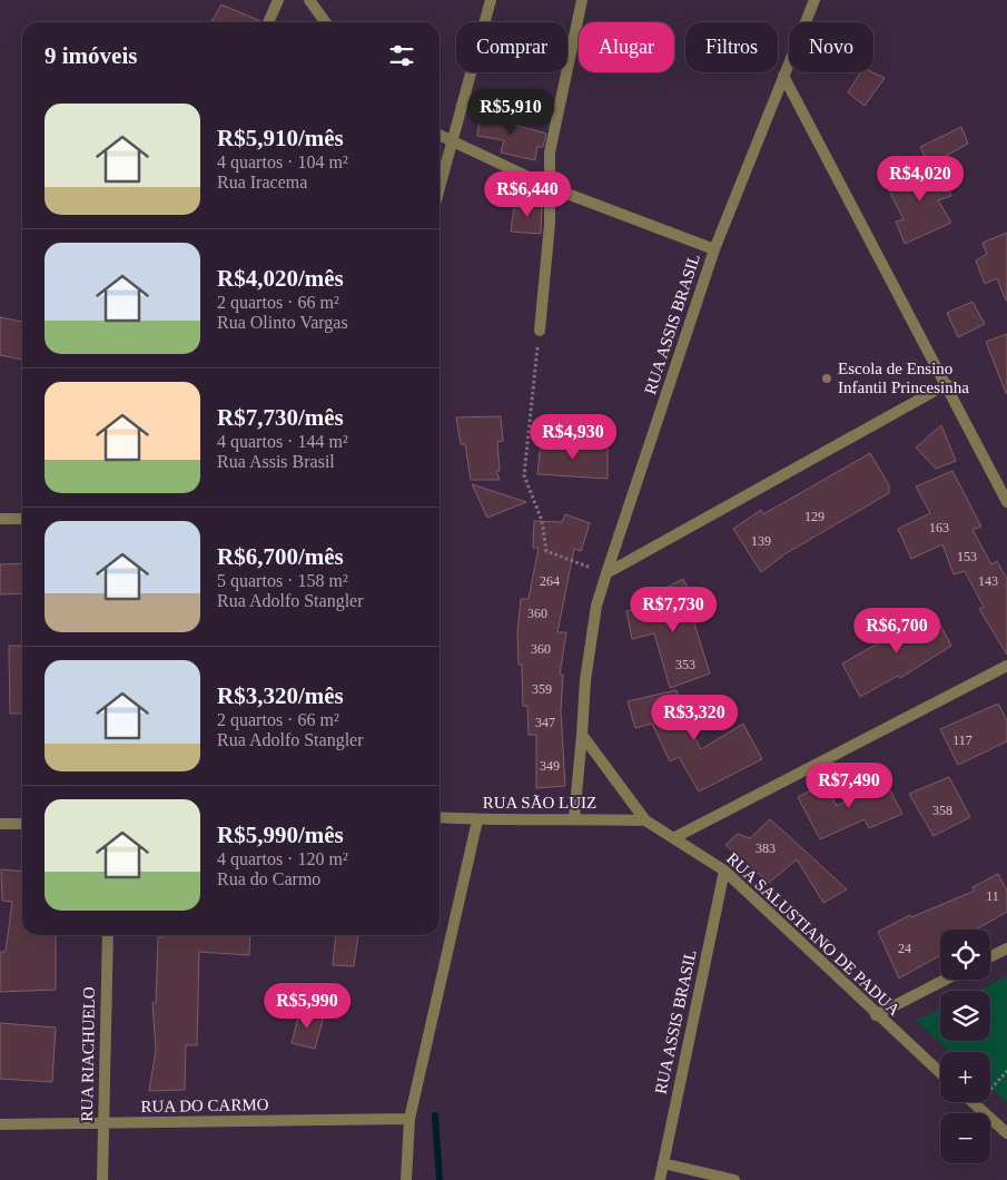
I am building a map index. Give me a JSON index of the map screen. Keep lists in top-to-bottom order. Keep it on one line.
{"streets":{"street":["RUA ASSIS BRASIL","RUA SÃO LUIZ","RUA SALUSTIANO DE PADUA","RUA RIACHUELO","RUA DO CARMO"]},"crossings":[["RUA ASSIS BRASIL","RUA SÃO LUIZ"],["RUA ASSIS BRASIL","RUA SALUSTIANO DE PADUA"],["RUA SÃO LUIZ","RUA SALUSTIANO DE PADUA"],["RUA RIACHUELO","RUA DO CARMO"]],"places":["Escola de Ensino Infantil Princesinha"],"house_numbers":["129","163","139","153","264","143","360","360","353","359","347","117","349","358","383","11","24"],"page":{"chip":["Comprar","Alugar","Filtros","Novo"],"heading":"9 imóveis","price":["R$5,910","R$4,020","R$6,440","R$4,930","R$7,730","R$6,700","R$3,320","R$7,490","R$5,990"],"list":[{"name":"R$5,910/mês","note":"4 quartos · 104 m² · Rua Iracema"},{"name":"R$4,020/mês","note":"2 quartos · 66 m² · Rua Olinto Vargas"},{"name":"R$7,730/mês","note":"4 quartos · 144 m² · Rua Assis Brasil"},{"name":"R$6,700/mês","note":"5 quartos · 158 m² · Rua Adolfo Stangler"},{"name":"R$3,320/mês","note":"2 quartos · 66 m² · Rua Adolfo Stangler"},{"name":"R$5,990/mês","note":"4 quartos · 120 m² · Rua do Carmo"}],"map_buttons":["+","−"]}}
